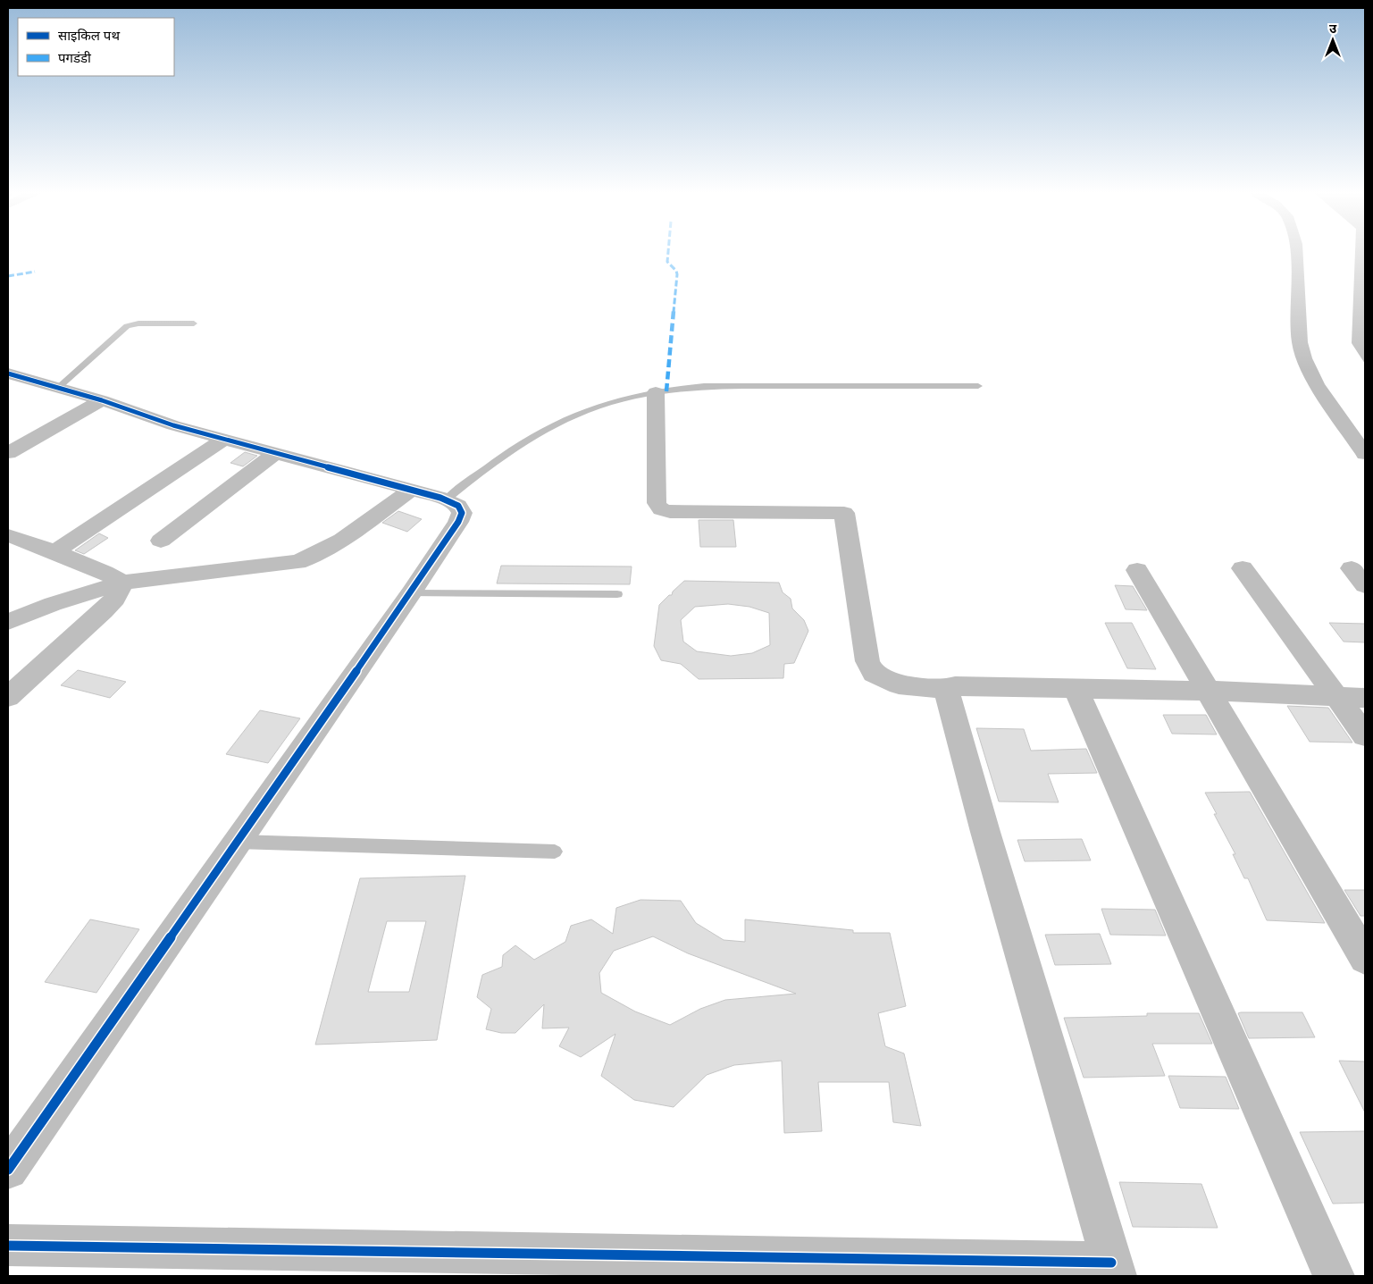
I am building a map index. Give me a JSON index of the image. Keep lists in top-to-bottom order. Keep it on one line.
{"legend":["साइकिल पथ","पगडंडी"],"north":"top"}
